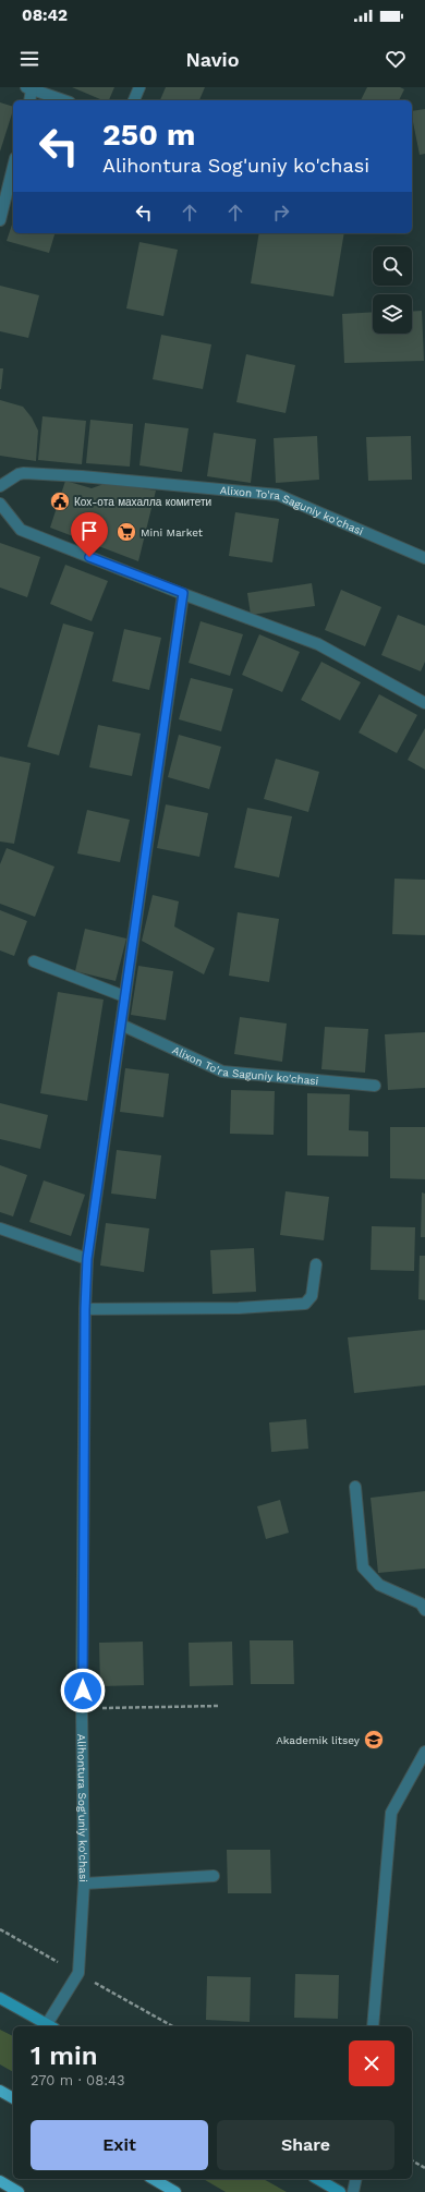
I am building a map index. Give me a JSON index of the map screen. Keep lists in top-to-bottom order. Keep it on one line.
{"streets":{"street":["Alixon To'ra Saguniy ko'chasi","Alihontura Sog'uniy ko'chasi"]},"crossings":[["Alixon To'ra Saguniy ko'chasi","Alihontura Sog'uniy ko'chasi"]],"places":{"public building":["Кох-ота махалла комитети"],"supermarket":["Mini Market"],"school or university":["Akademik litsey"]},"page":{"status":"08:42","header":"Navio","turn":["250 m","Alihontura Sog'uniy ko'chasi"],"heading":["1 min","270 m · 08:43"],"buttons":["Exit","Share"]}}
